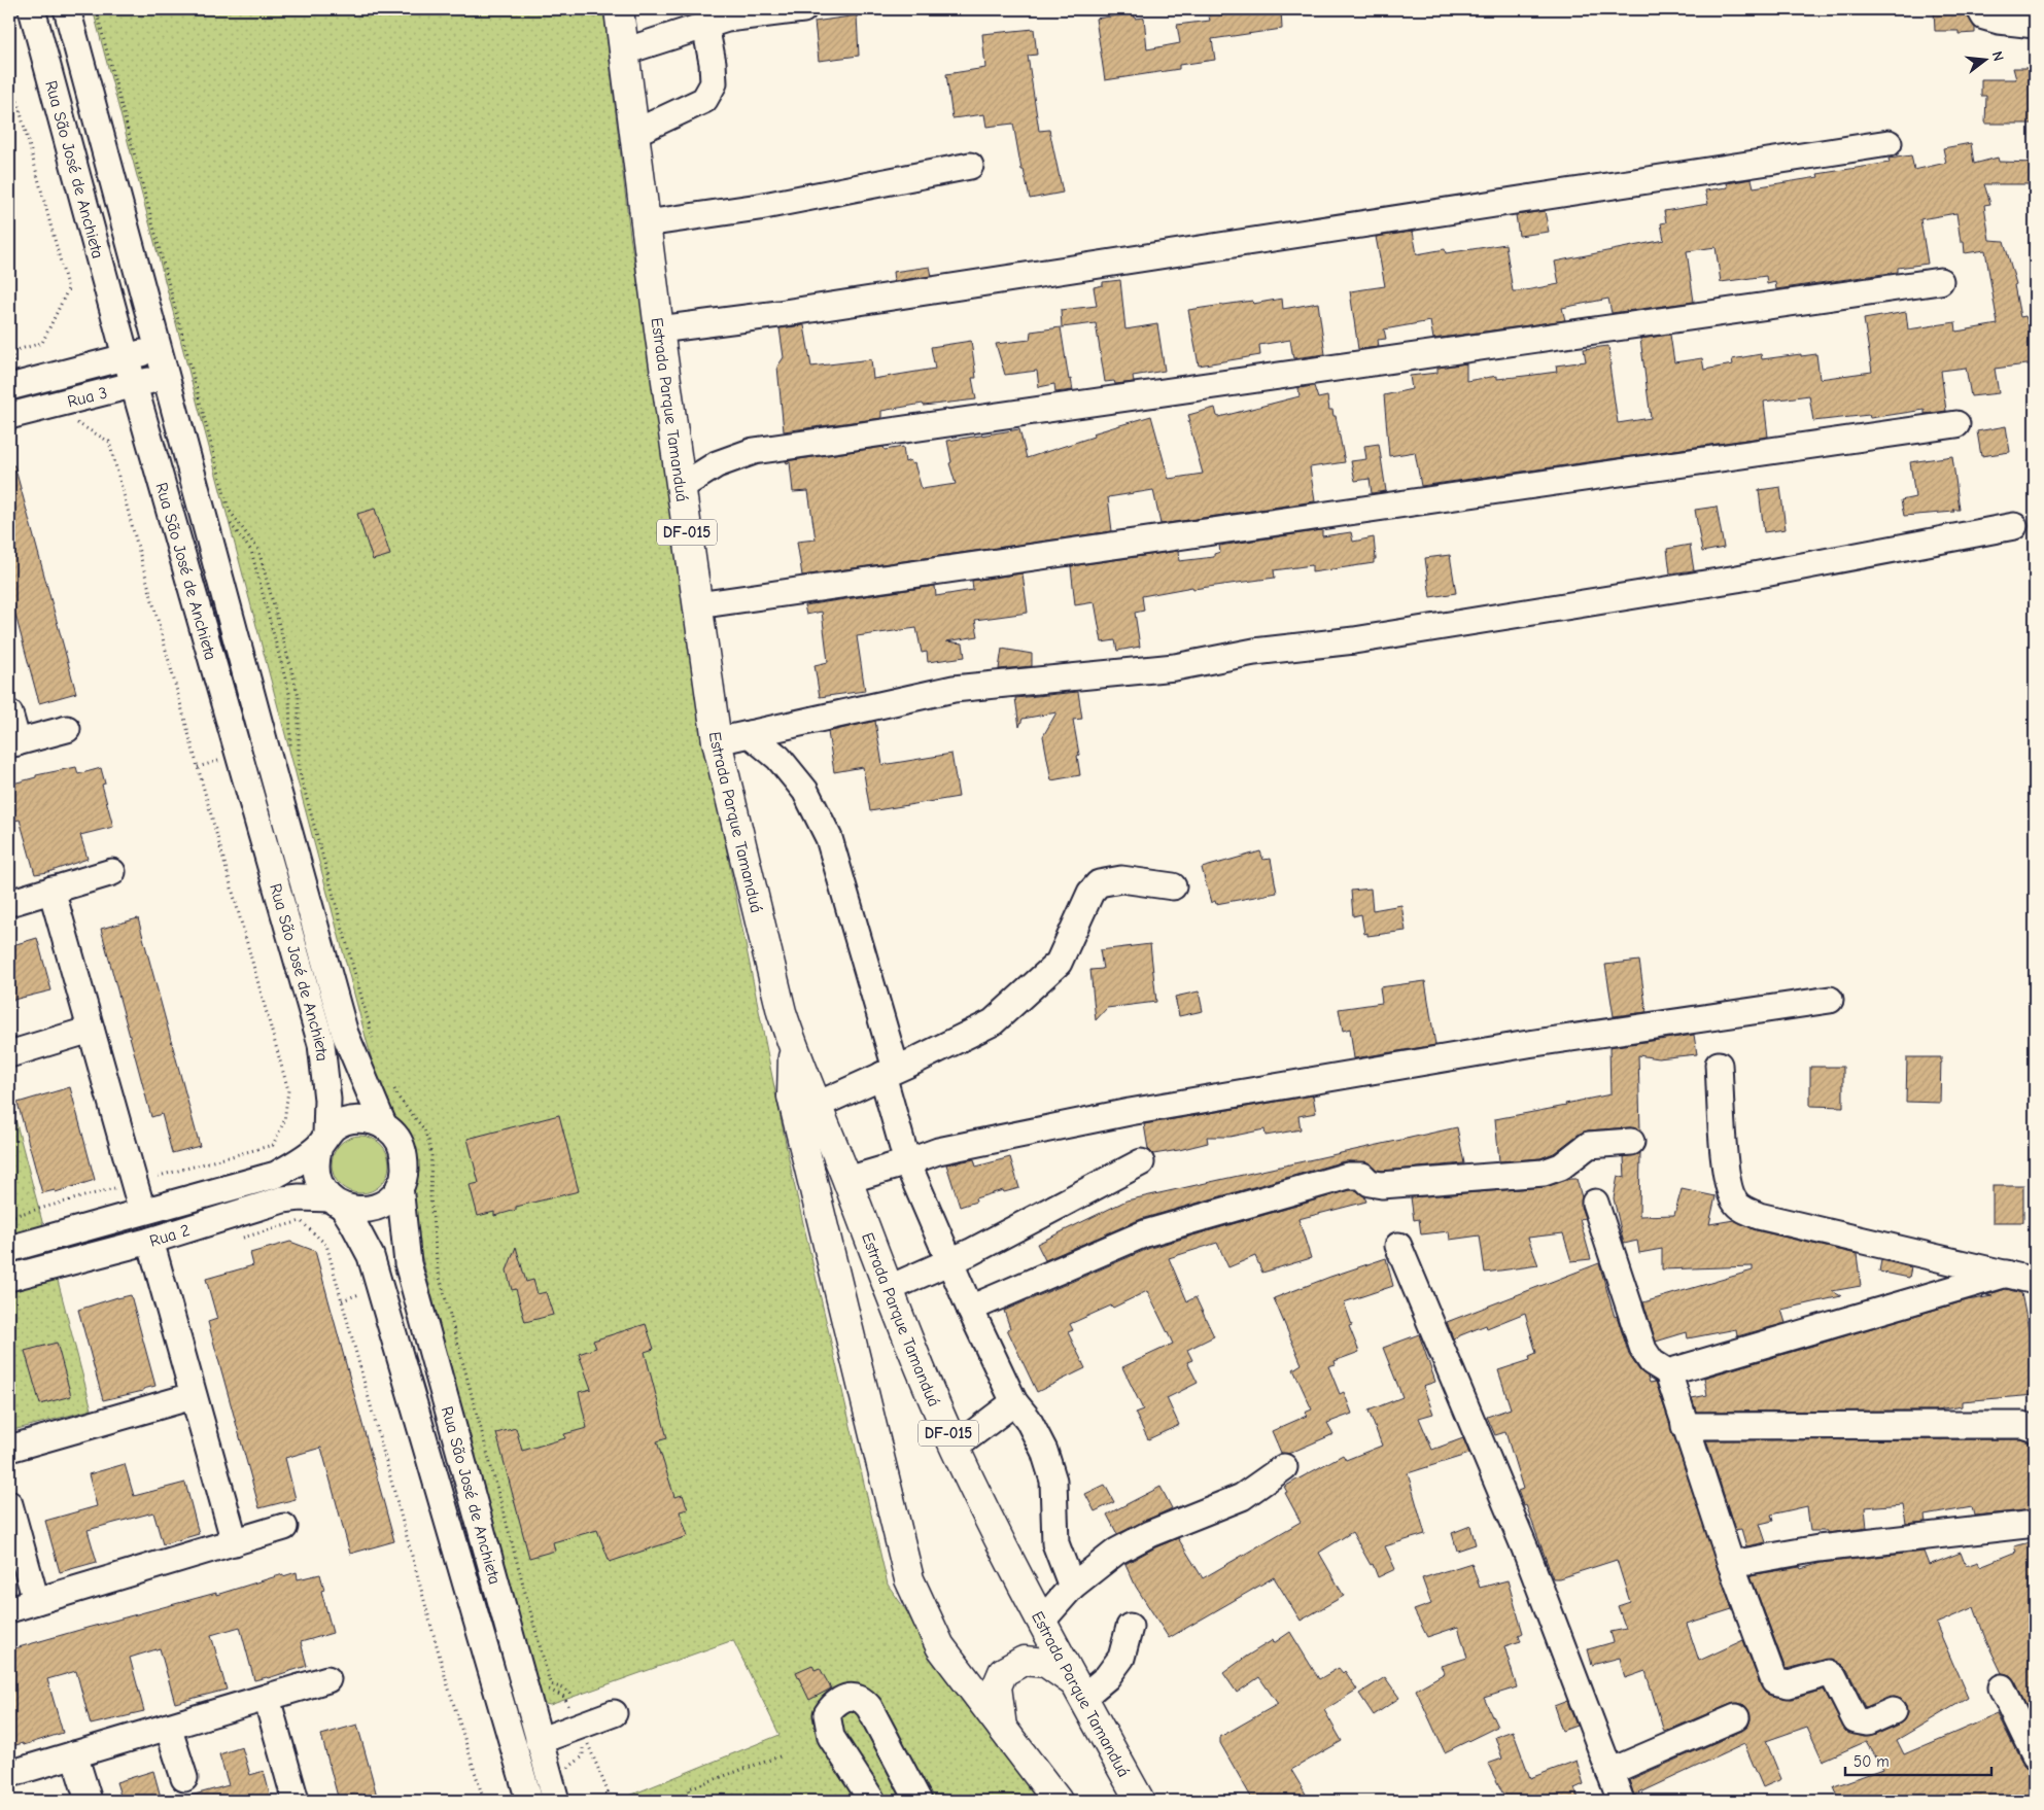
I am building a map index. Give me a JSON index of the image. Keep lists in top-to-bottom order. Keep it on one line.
{"streets":{"main road":["Estrada Parque Tamanduá","DF-015"],"street":["Rua São José de Anchieta","Rua 3","Rua 2"]},"crossings":[["Rua São José de Anchieta","Rua 3"],["Rua São José de Anchieta","Rua 2"]],"scale_bar":"50 m","north":"right"}
